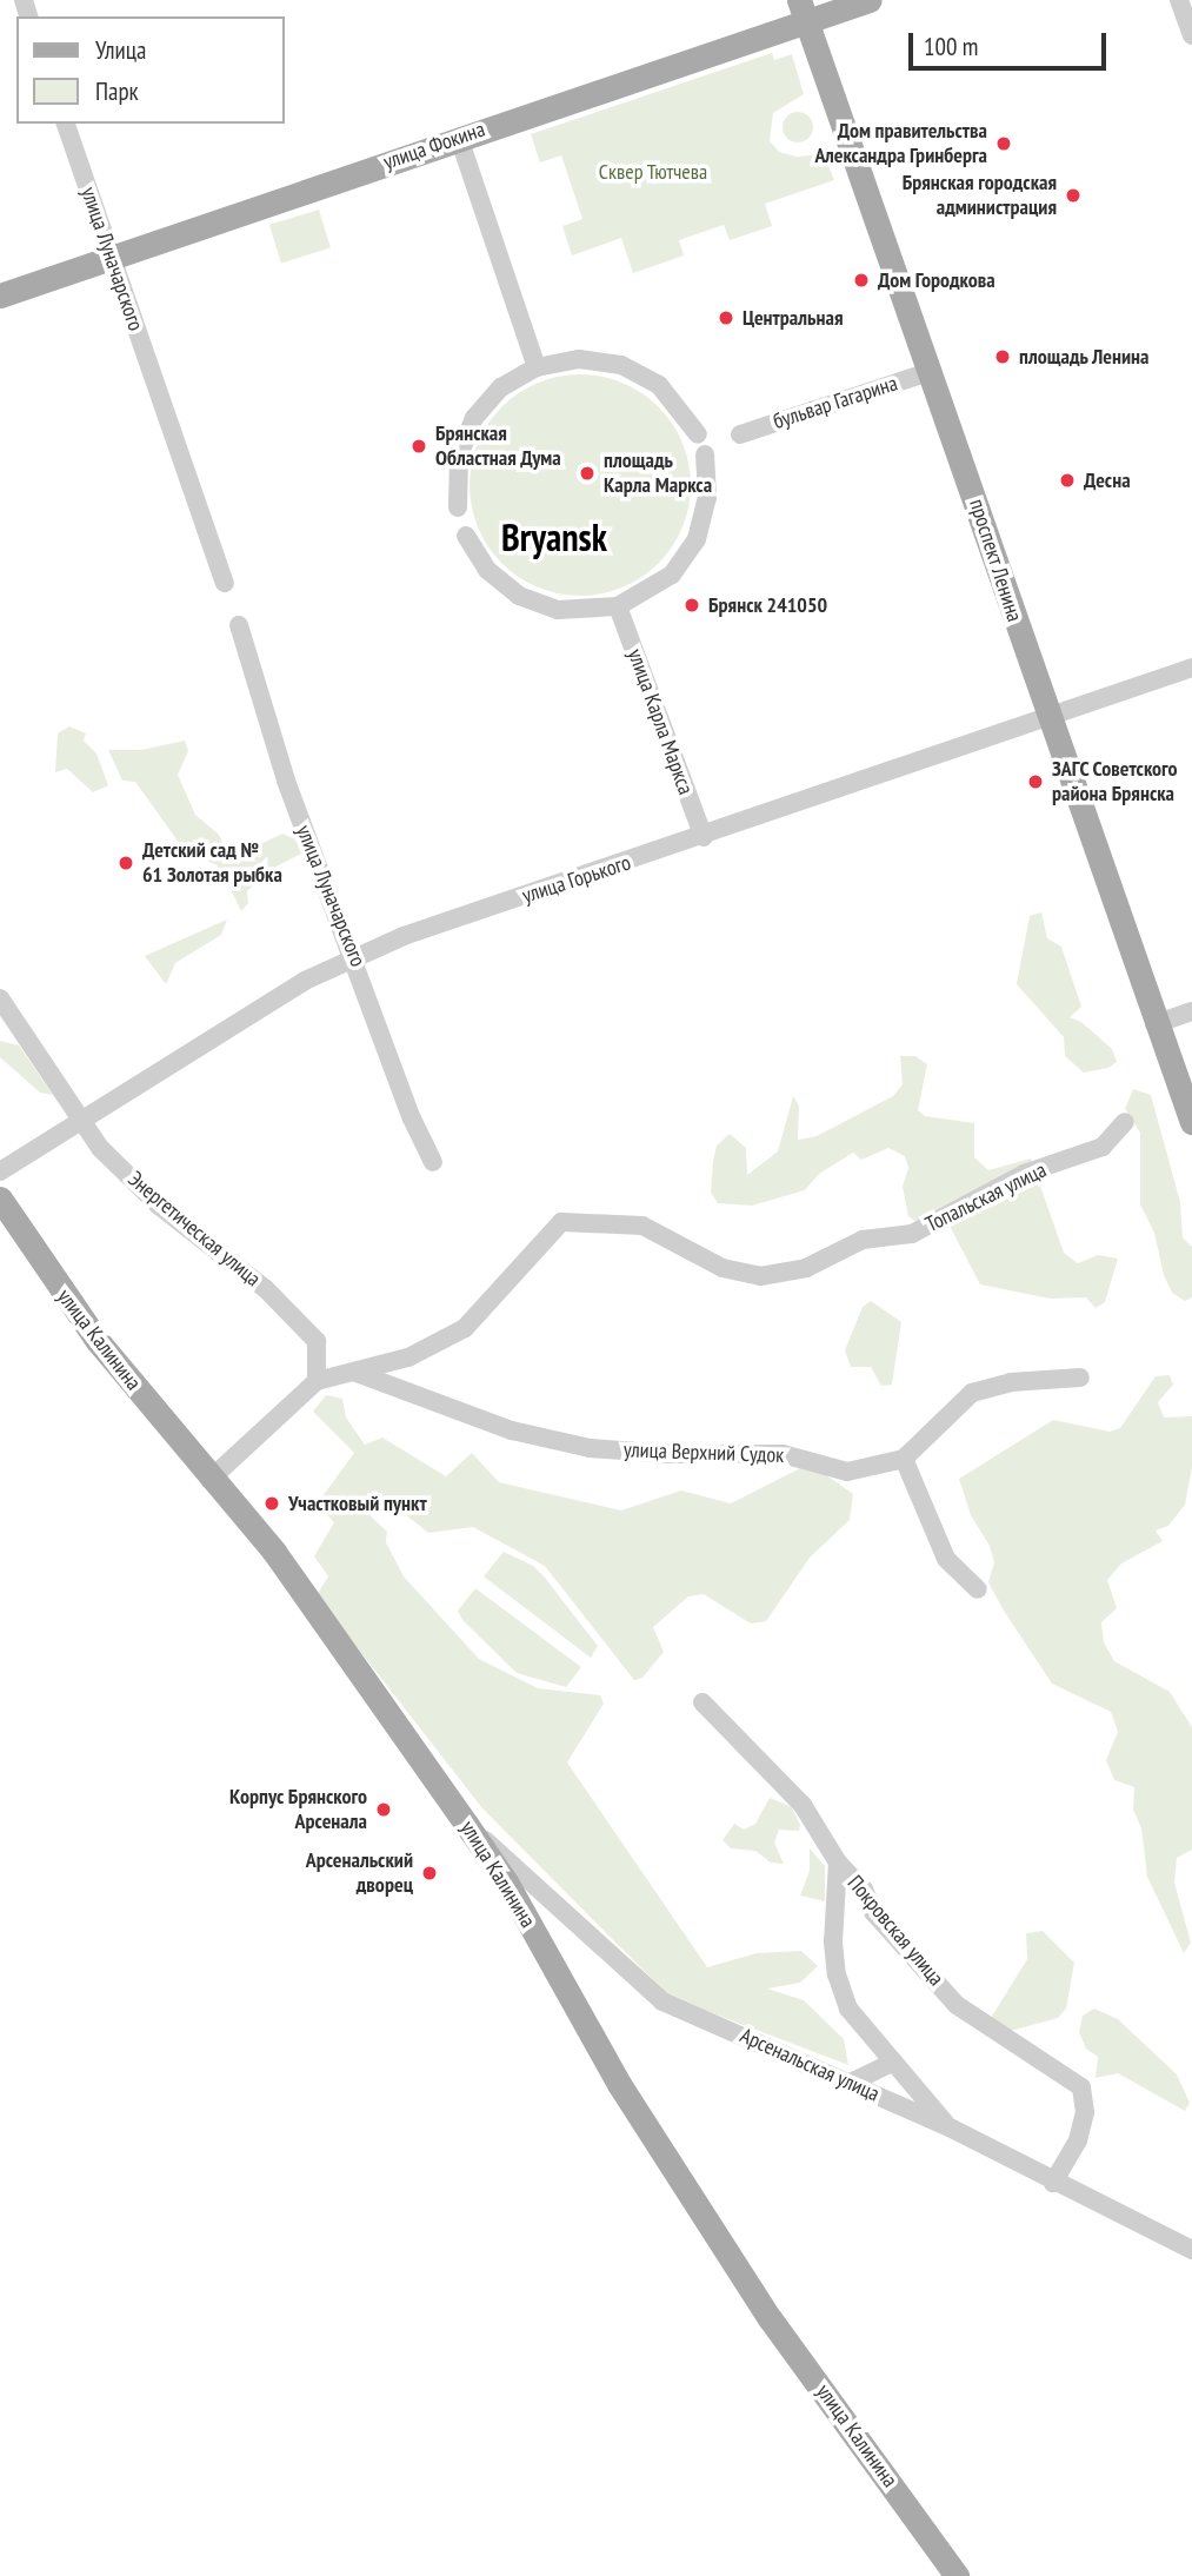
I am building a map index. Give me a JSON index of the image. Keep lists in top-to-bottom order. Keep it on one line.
{"streets":{"main road":["улица Фокина","проспект Ленина","улица Калинина"],"street":["улица Луначарского","бульвар Гагарина","улица Карла Маркса","улица Горького","Топальская улица","Энергетическая улица","улица Верхний Судок","Покровская улица","Арсенальская улица"]},"crossings":[["улица Фокина","улица Луначарского"],["улица Фокина","проспект Ленина"],["улица Луначарского","улица Горького"],["бульвар Гагарина","проспект Ленина"],["проспект Ленина","улица Горького"],["улица Карла Маркса","улица Горького"],["улица Горького","Энергетическая улица"],["Топальская улица","Энергетическая улица"],["Топальская улица","улица Верхний Судок"],["улица Калинина","Арсенальская улица"],["Покровская улица","Арсенальская улица"]],"districts":["Bryansk"],"parks":["Сквер Тютчева"],"places":["Дом правительства Александра Гринберга","Брянская городская администрация","Дом Городкова","Центральная","площадь Ленина","Брянская Областная Дума","площадь Карла Маркса","Десна","Брянск 241050","ЗАГС Советского района Брянска","Детский сад № 61 Золотая рыбка","Участковый пункт","Корпус Брянского Арсенала","Арсенальский дворец"],"legend":["Улица","Парк"],"scale_bar":"100 m"}
